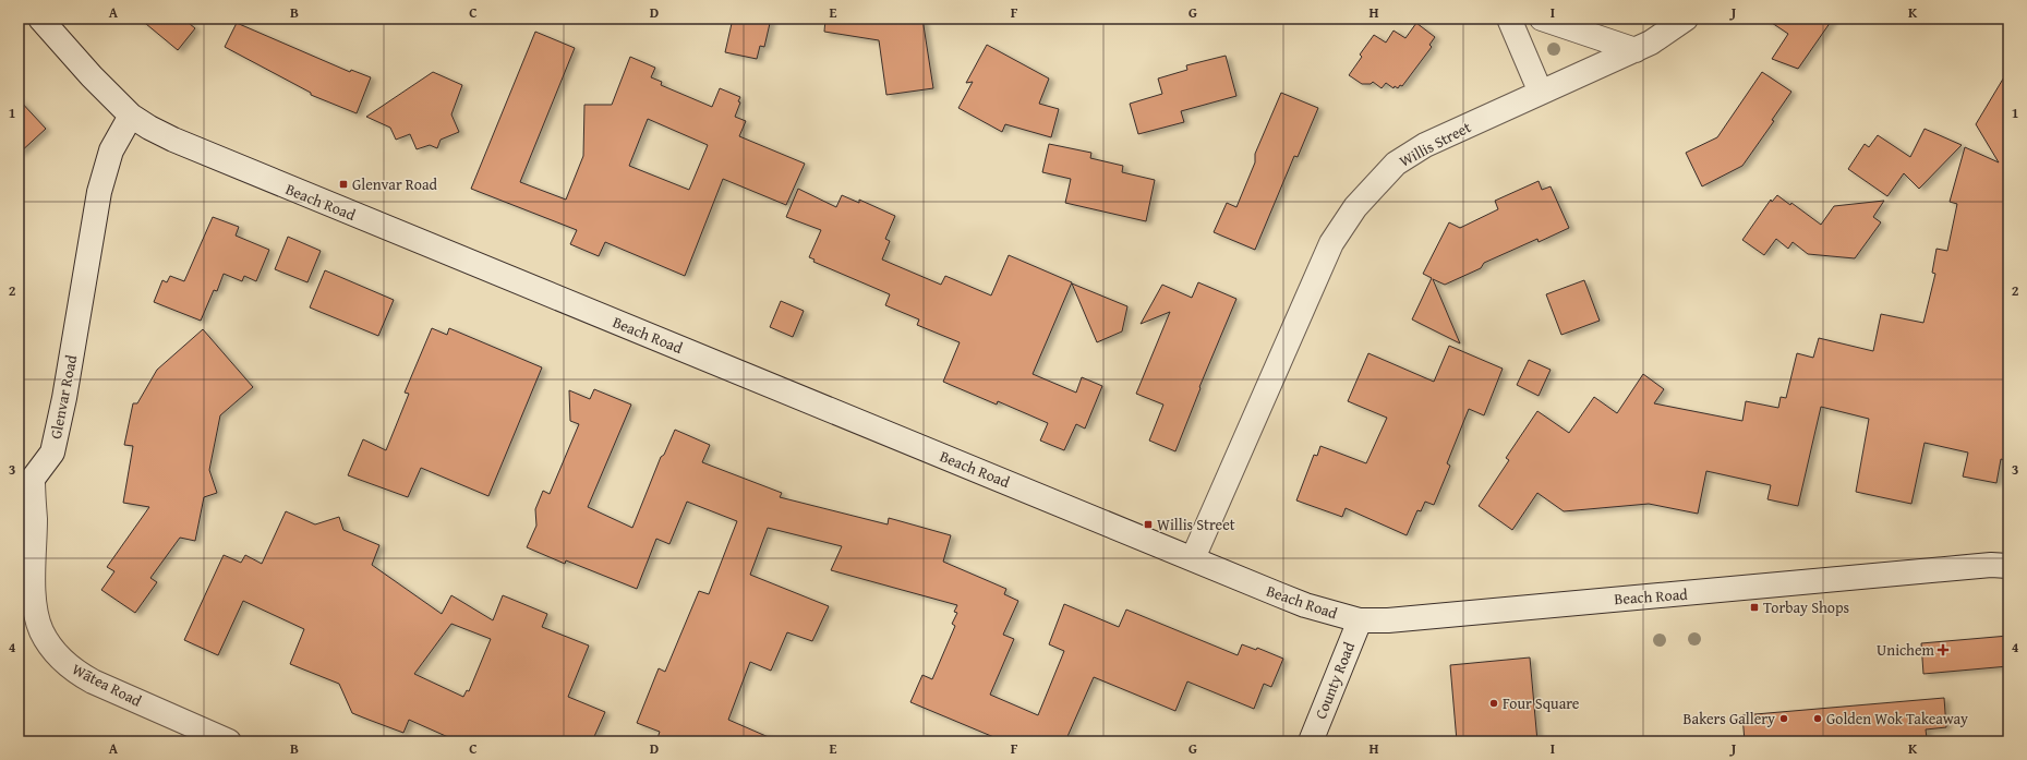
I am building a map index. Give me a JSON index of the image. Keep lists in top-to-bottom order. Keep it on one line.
{"streets":{"main road":["Willis Street","Beach Road","Glenvar Road","County Road","Wātea Road"]},"crossings":[["Willis Street","Beach Road"],["Beach Road","Glenvar Road"],["Beach Road","County Road"],["Glenvar Road","Wātea Road"]],"places":{"transit":["Glenvar Road","Willis Street","Torbay Shops"],"health":["Unichem"],"other":["Four Square","Bakers Gallery","Golden Wok Takeaway"]},"grid":{"columns":["A","B","C","D","E","F","G","H","I","J","K"],"rows":["1","2","3","4"]}}
